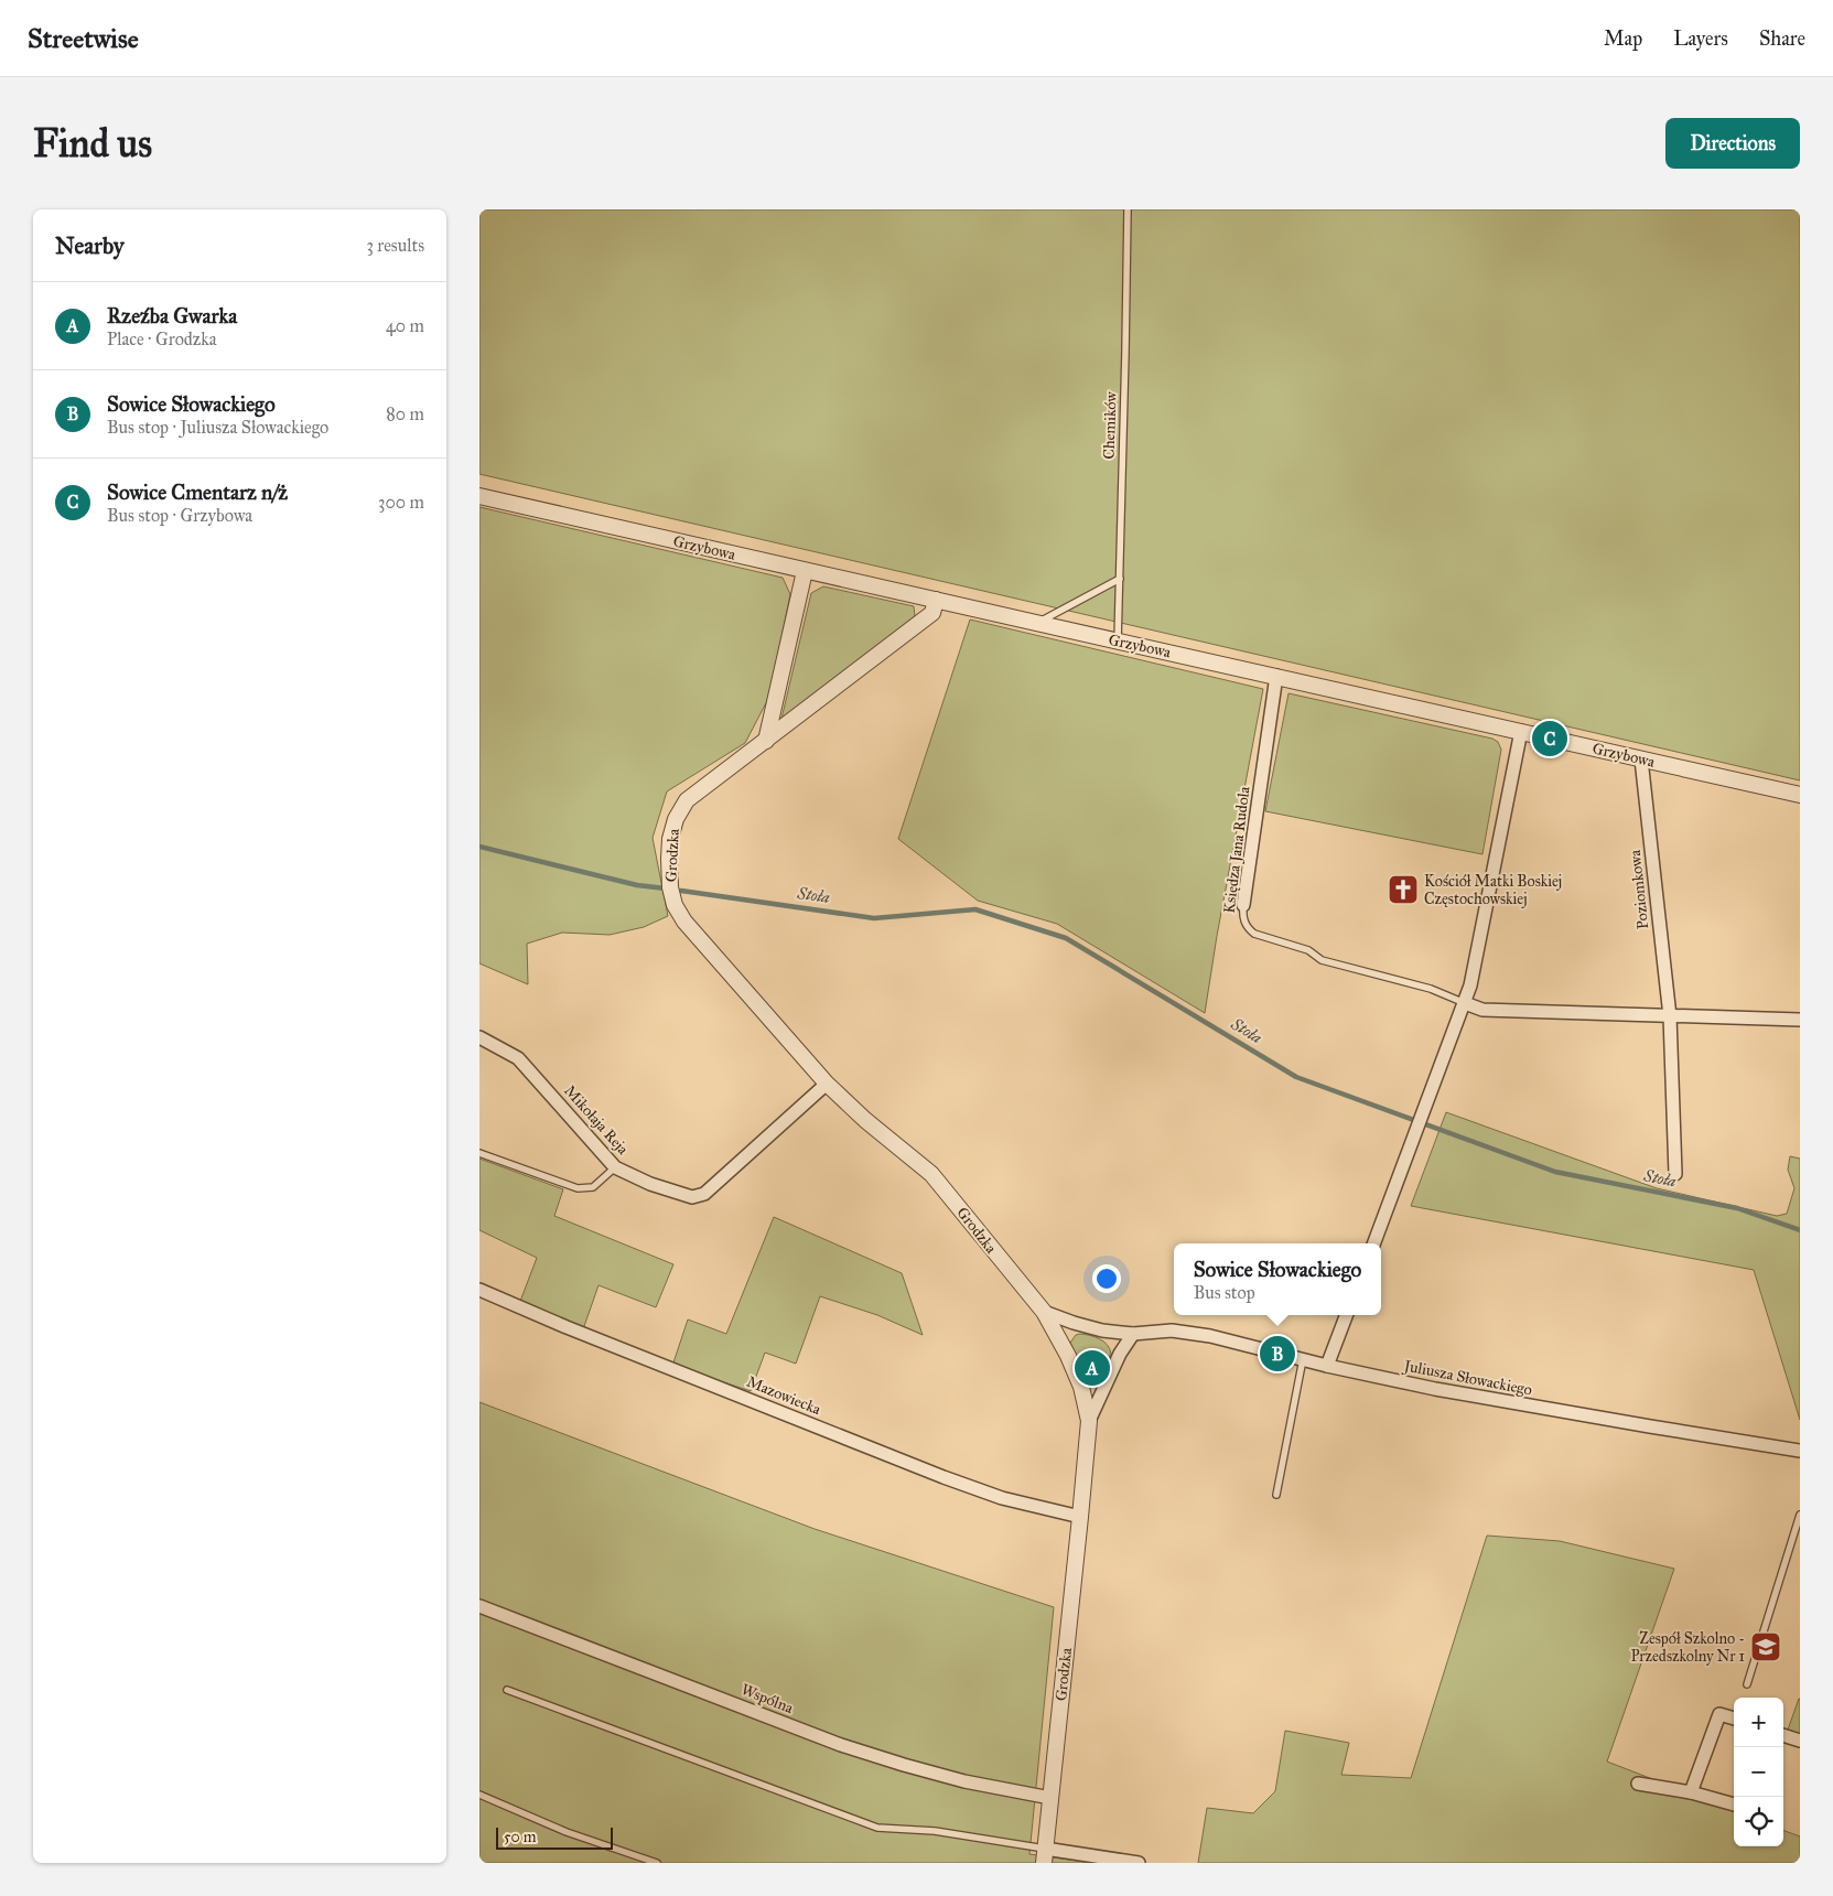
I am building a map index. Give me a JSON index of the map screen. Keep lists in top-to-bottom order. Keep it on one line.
{"streets":{"street":["Grzybowa","Księdza Jana Rudola","Grodzka","Poziomkowa","Mikołaja Reja","Juliusza Słowackiego","Mazowiecka","Wspólna"],"lane":["Chemików"]},"crossings":[["Chemików","Grzybowa"],["Grzybowa","Księdza Jana Rudola"],["Grzybowa","Grodzka"],["Grzybowa","Poziomkowa"],["Grodzka","Mikołaja Reja"],["Grodzka","Juliusza Słowackiego"],["Grodzka","Mazowiecka"],["Grodzka","Wspólna"]],"water":["Stoła"],"places":{"church":["Kościół Matki Boskiej Częstochowskiej"],"school or university":["Zespół Szkolno - Przedszkolny Nr 1"]},"scale_bar":"50 m","page":{"header":"Streetwise","nav":["Map","Layers","Share"],"buttons":"Directions","title":"Find us","heading":["Nearby","3 results"],"list":[{"mark":"A","name":"Rzeźba Gwarka","note":"Place · Grodzka","value":"40 m"},{"mark":"B","name":"Sowice Słowackiego","note":"Bus stop · Juliusza Słowackiego","value":"80 m"},{"mark":"C","name":"Sowice Cmentarz n/ż","note":"Bus stop · Grzybowa","value":"300 m"}],"pins":["C","B","A"],"popup":["Sowice Słowackiego","Bus stop"],"map_buttons":["+","−"],"scale":"50 m"}}
